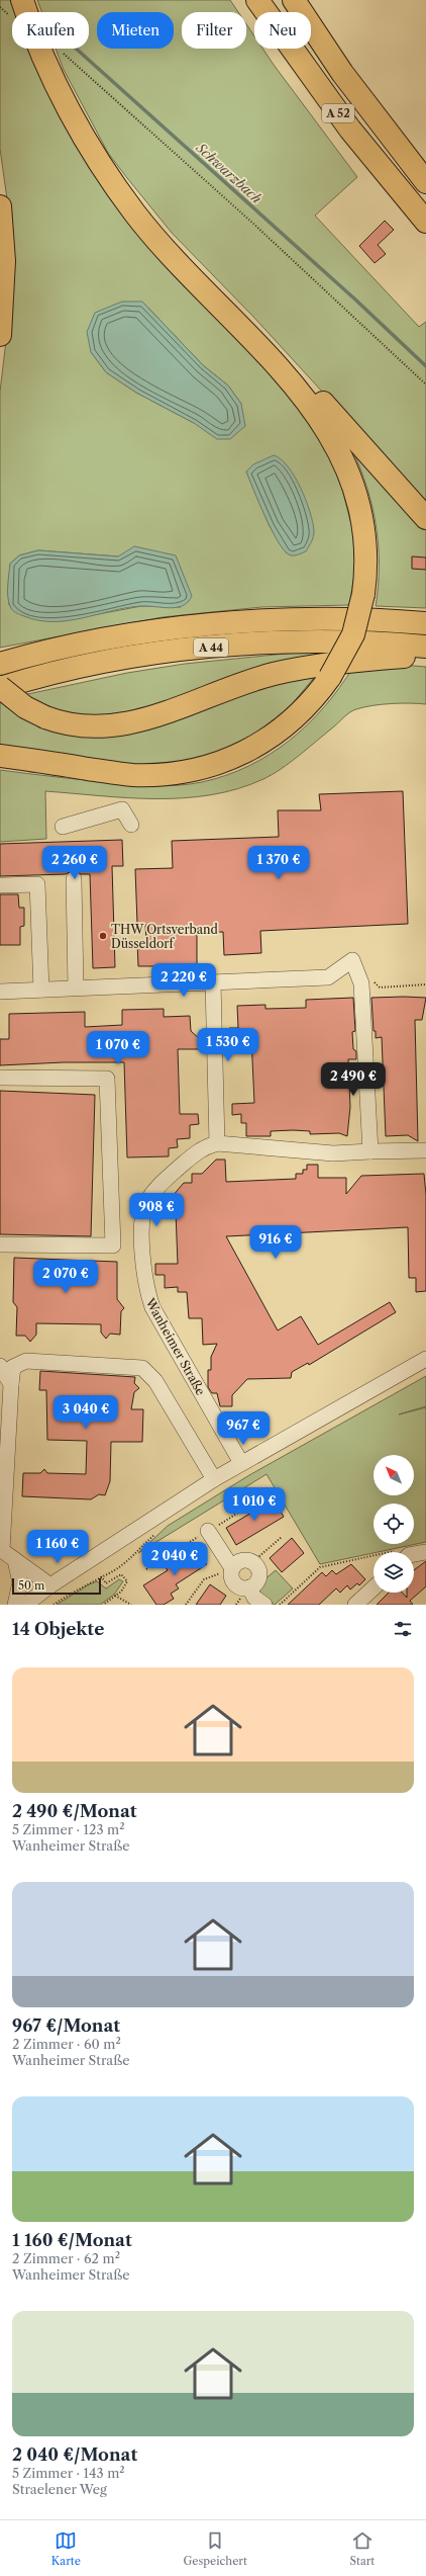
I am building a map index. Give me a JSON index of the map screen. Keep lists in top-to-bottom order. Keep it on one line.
{"streets":{"highway":["A 52","A 44"],"street":["Wanheimer Straße"]},"water":["Schwarzbach"],"places":["THW Ortsverband Düsseldorf"],"scale_bar":"50 m","north":"top left","page":{"chip":["Kaufen","Mieten","Filter","Neu"],"price":["2 260 €","1 370 €","2 220 €","1 530 €","1 070 €","2 490 €","908 €","916 €","2 070 €","3 040 €","967 €","1 010 €","1 160 €","2 040 €"],"scale":"50 m","heading":"14 Objekte","list":[{"name":"2 490 €/Monat","note":"5 Zimmer · 123 m² · Wanheimer Straße"},{"name":"967 €/Monat","note":"2 Zimmer · 60 m² · Wanheimer Straße"},{"name":"1 160 €/Monat","note":"2 Zimmer · 62 m² · Wanheimer Straße"},{"name":"2 040 €/Monat","note":"5 Zimmer · 143 m² · Straelener Weg"}],"tabs":["Karte","Gespeichert","Start"]}}
